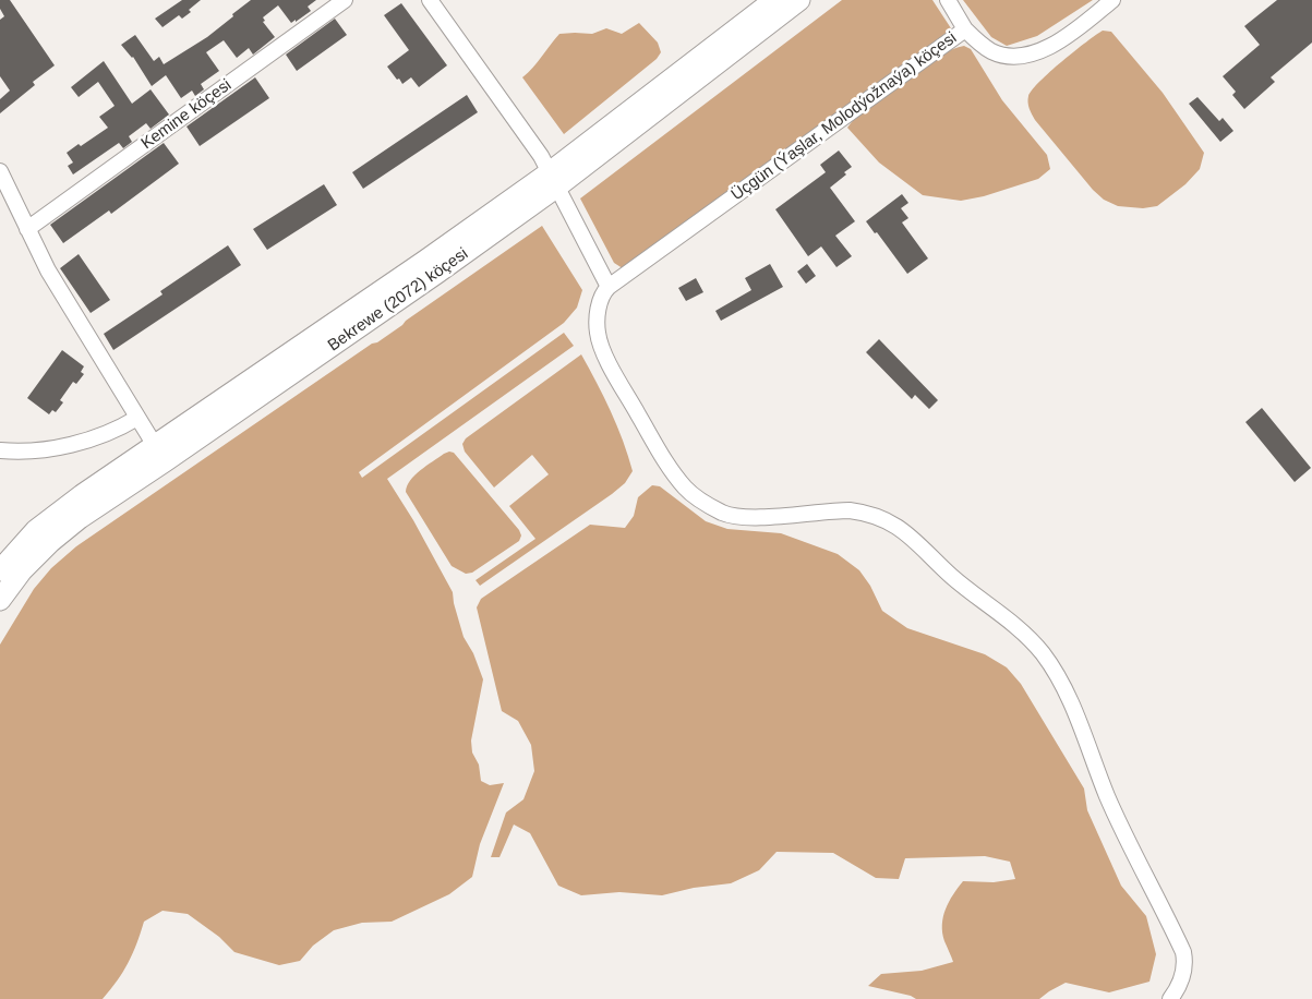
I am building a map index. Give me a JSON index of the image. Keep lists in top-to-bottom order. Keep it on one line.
{"streets":{"main road":["Bekrewe (2072) köçesi"],"street":["Kemine köçesi","Üçgün (Ýaşlar, Molodýožnaýa) köçesi"]}}
